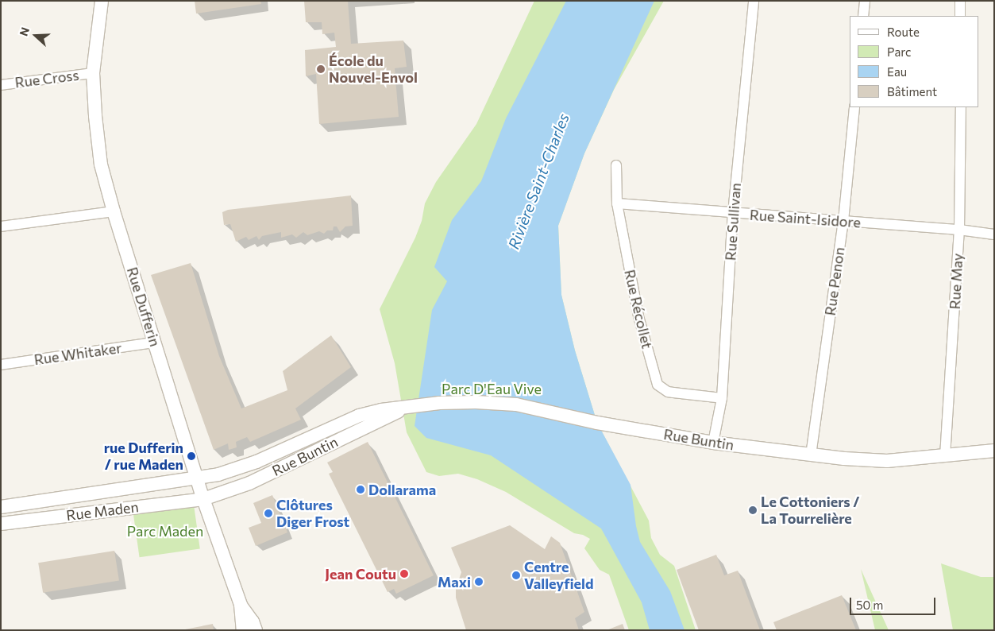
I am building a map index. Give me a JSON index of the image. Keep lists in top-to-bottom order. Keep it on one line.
{"streets":{"street":["Rue Cross","Rue Saint-Isidore","Rue Sullivan","Rue Penon","Rue May","Rue Dufferin","Rue Récollet","Rue Whitaker","Rue Buntin","Rue Maden"]},"crossings":[["Rue Cross","Rue Dufferin"],["Rue Saint-Isidore","Rue Sullivan"],["Rue Saint-Isidore","Rue Penon"],["Rue Saint-Isidore","Rue May"],["Rue Saint-Isidore","Rue Récollet"],["Rue Sullivan","Rue Récollet"],["Rue Sullivan","Rue Buntin"],["Rue Penon","Rue Buntin"],["Rue May","Rue Buntin"],["Rue Dufferin","Rue Whitaker"],["Rue Dufferin","Rue Buntin"],["Rue Dufferin","Rue Maden"],["Rue Buntin","Rue Maden"]],"water":["Rivière Saint-Charles"],"parks":["Parc D'Eau Vive","Parc Maden"],"places":["École du Nouvel-Envol","rue Dufferin / rue Maden","Dollarama","Le Cottoniers / La Tourrelière","Clôtures Diger Frost","Jean Coutu","Centre Valleyfield","Maxi"],"legend":["Route","Parc","Eau","Bâtiment"],"scale_bar":"50 m","north":"left"}
